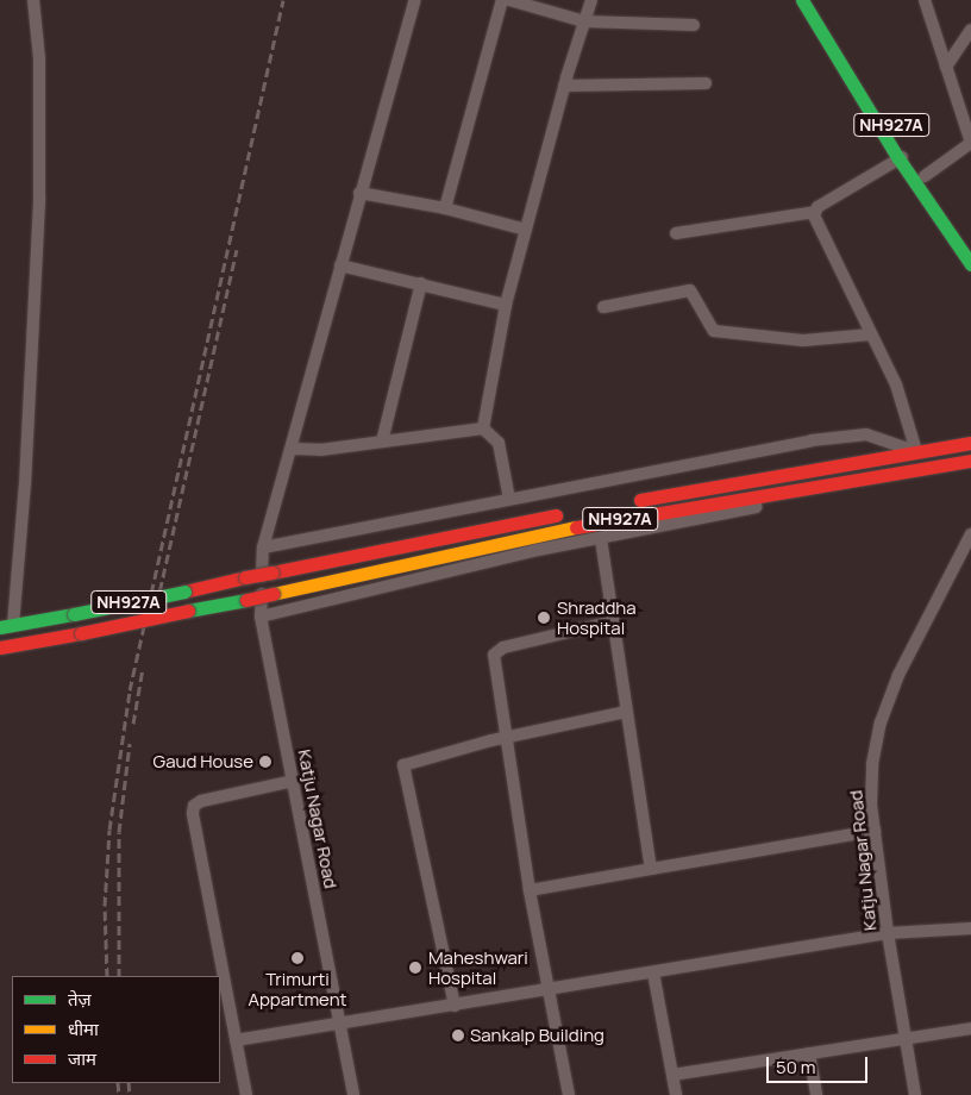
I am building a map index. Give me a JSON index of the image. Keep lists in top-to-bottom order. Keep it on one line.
{"streets":{"highway":["NH927A"],"street":["Katju Nagar Road"]},"places":["Shraddha Hospital","Gaud House","Trimurti Appartment","Maheshwari Hospital","Sankalp Building"],"legend":["तेज़","धीमा","जाम"],"scale_bar":"50 m"}
